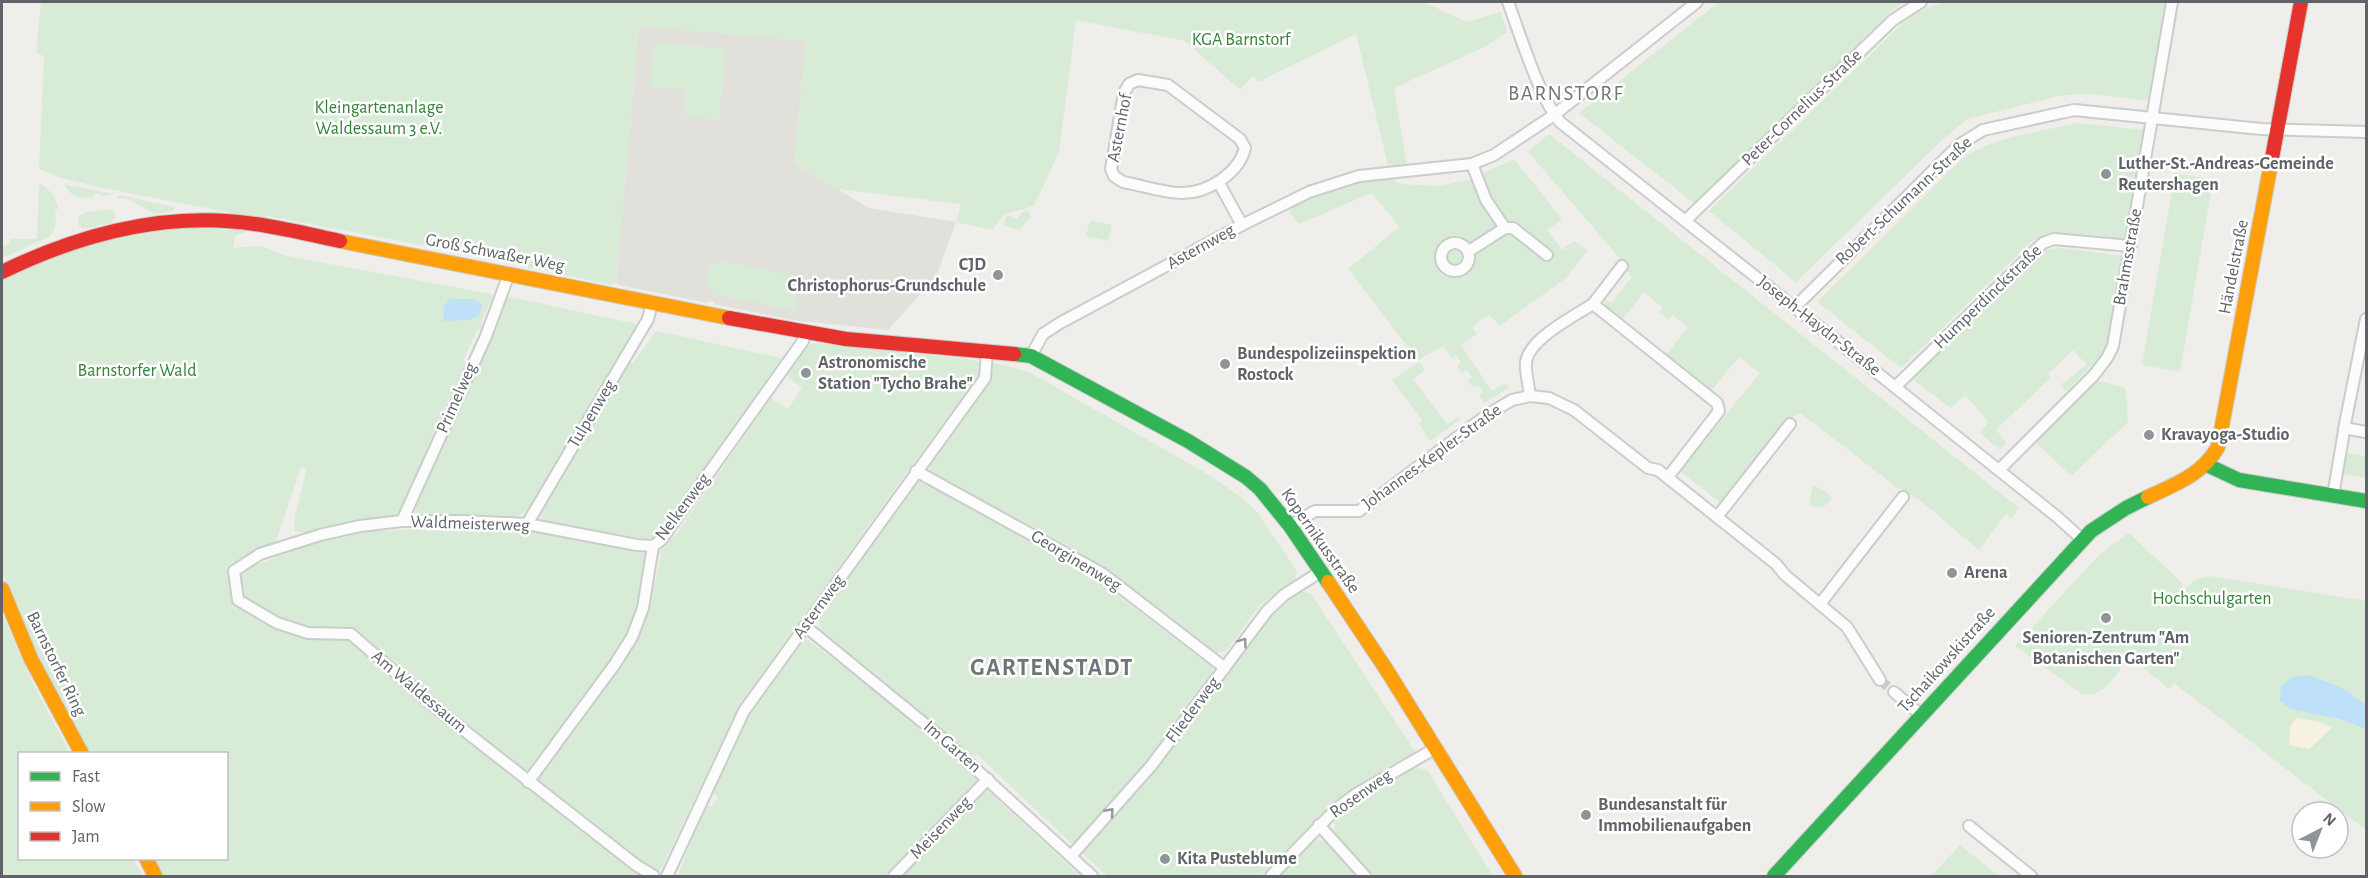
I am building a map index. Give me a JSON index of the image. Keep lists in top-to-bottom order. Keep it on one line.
{"streets":{"street":["Peter-Cornelius-Straße","Asternhof","Robert-Schumann-Straße","Asternweg","Groß Schwaßer Weg","Brahmsstraße","Händelstraße","Humperdinckstraße","Joseph-Haydn-Straße","Primelweg","Tulpenweg","Johannes-Kepler-Straße","Nelkenweg","Waldmeisterweg","Kopernikusstraße","Georginenweg","Tschaikowskistraße","Barnstorfer Ring","Am Waldessaum","Fliederweg","Im Garten","Rosenweg","Meisenweg"]},"crossings":[["Peter-Cornelius-Straße","Joseph-Haydn-Straße"],["Robert-Schumann-Straße","Brahmsstraße"],["Robert-Schumann-Straße","Händelstraße"],["Robert-Schumann-Straße","Joseph-Haydn-Straße"],["Asternweg","Groß Schwaßer Weg"],["Asternweg","Joseph-Haydn-Straße"],["Asternweg","Kopernikusstraße"],["Asternweg","Georginenweg"],["Asternweg","Im Garten"],["Groß Schwaßer Weg","Primelweg"],["Groß Schwaßer Weg","Tulpenweg"],["Groß Schwaßer Weg","Nelkenweg"],["Groß Schwaßer Weg","Kopernikusstraße"],["Brahmsstraße","Humperdinckstraße"],["Brahmsstraße","Joseph-Haydn-Straße"],["Händelstraße","Tschaikowskistraße"],["Humperdinckstraße","Joseph-Haydn-Straße"],["Joseph-Haydn-Straße","Tschaikowskistraße"],["Primelweg","Waldmeisterweg"],["Tulpenweg","Waldmeisterweg"],["Johannes-Kepler-Straße","Kopernikusstraße"],["Nelkenweg","Waldmeisterweg"],["Nelkenweg","Am Waldessaum"],["Waldmeisterweg","Am Waldessaum"],["Kopernikusstraße","Fliederweg"],["Kopernikusstraße","Rosenweg"],["Georginenweg","Fliederweg"],["Fliederweg","Im Garten"],["Im Garten","Meisenweg"]],"one_way":["Fliederweg"],"districts":["BARNSTORF","GARTENSTADT"],"parks":["KGA Barnstorf","Kleingartenanlage Waldessaum 3 e.V.","Barnstorfer Wald","Hochschulgarten"],"places":["Luther-St.-Andreas-Gemeinde Reutershagen","CJD Christophorus-Grundschule","Bundespolizeiinspektion Rostock","Astronomische Station \"Tycho Brahe\"","Kravayoga-Studio","Arena","Senioren-Zentrum \"Am Botanischen Garten\"","Bundesanstalt für Immobilienaufgaben","Kita Pusteblume"],"legend":["Fast","Slow","Jam"],"north":"top right"}
